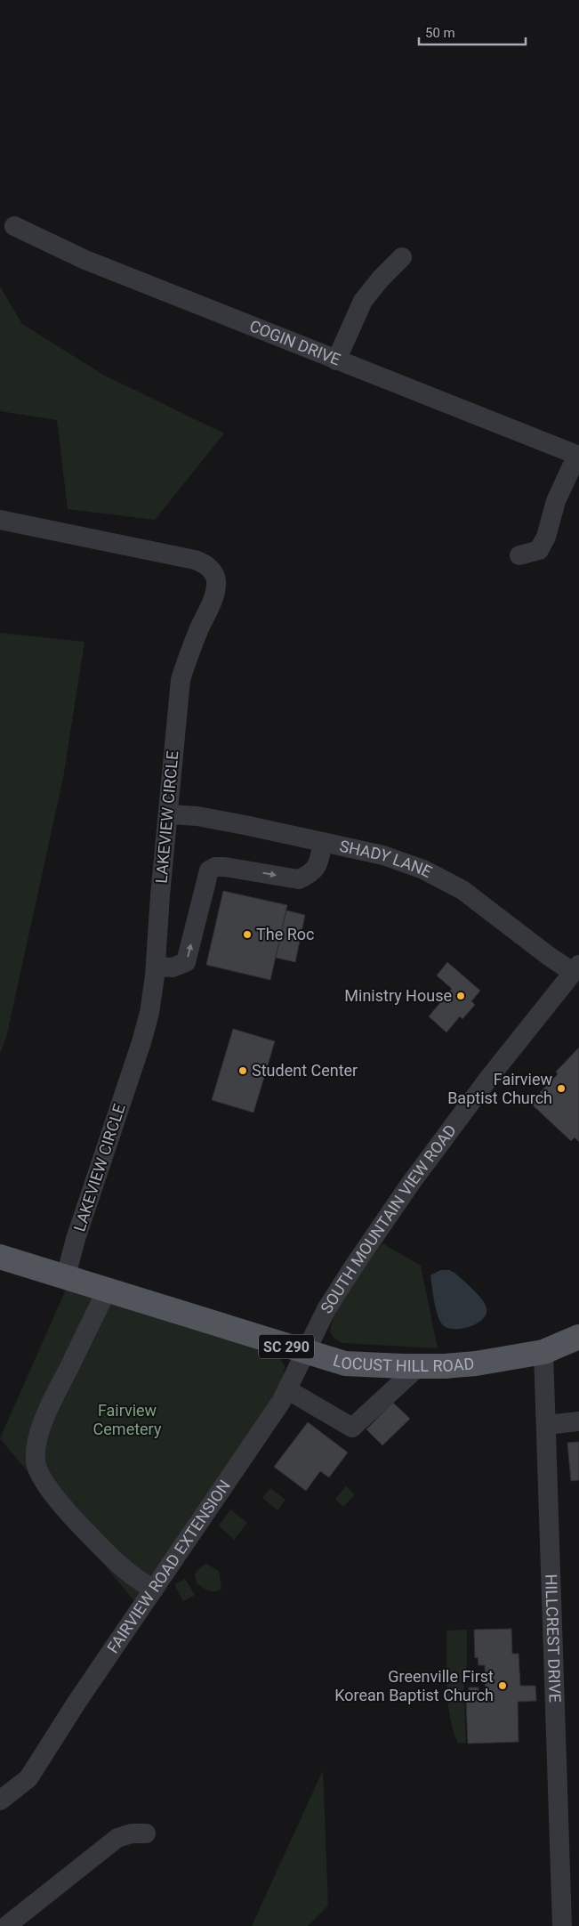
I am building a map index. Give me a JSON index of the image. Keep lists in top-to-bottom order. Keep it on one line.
{"streets":{"main road":["SC 290","LOCUST HILL ROAD"],"street":["COGIN DRIVE","LAKEVIEW CIRCLE","SHADY LANE","SOUTH MOUNTAIN VIEW ROAD","FAIRVIEW ROAD EXTENSION","HILLCREST DRIVE"]},"crossings":[["LAKEVIEW CIRCLE","SHADY LANE"],["LAKEVIEW CIRCLE","LOCUST HILL ROAD"],["SHADY LANE","SOUTH MOUNTAIN VIEW ROAD"],["SOUTH MOUNTAIN VIEW ROAD","LOCUST HILL ROAD"],["SOUTH MOUNTAIN VIEW ROAD","FAIRVIEW ROAD EXTENSION"],["LOCUST HILL ROAD","FAIRVIEW ROAD EXTENSION"],["LOCUST HILL ROAD","HILLCREST DRIVE"]],"parks":["Fairview Cemetery"],"places":["The Roc","Ministry House","Student Center","Fairview Baptist Church","Greenville First Korean Baptist Church"],"scale_bar":"50 m"}
